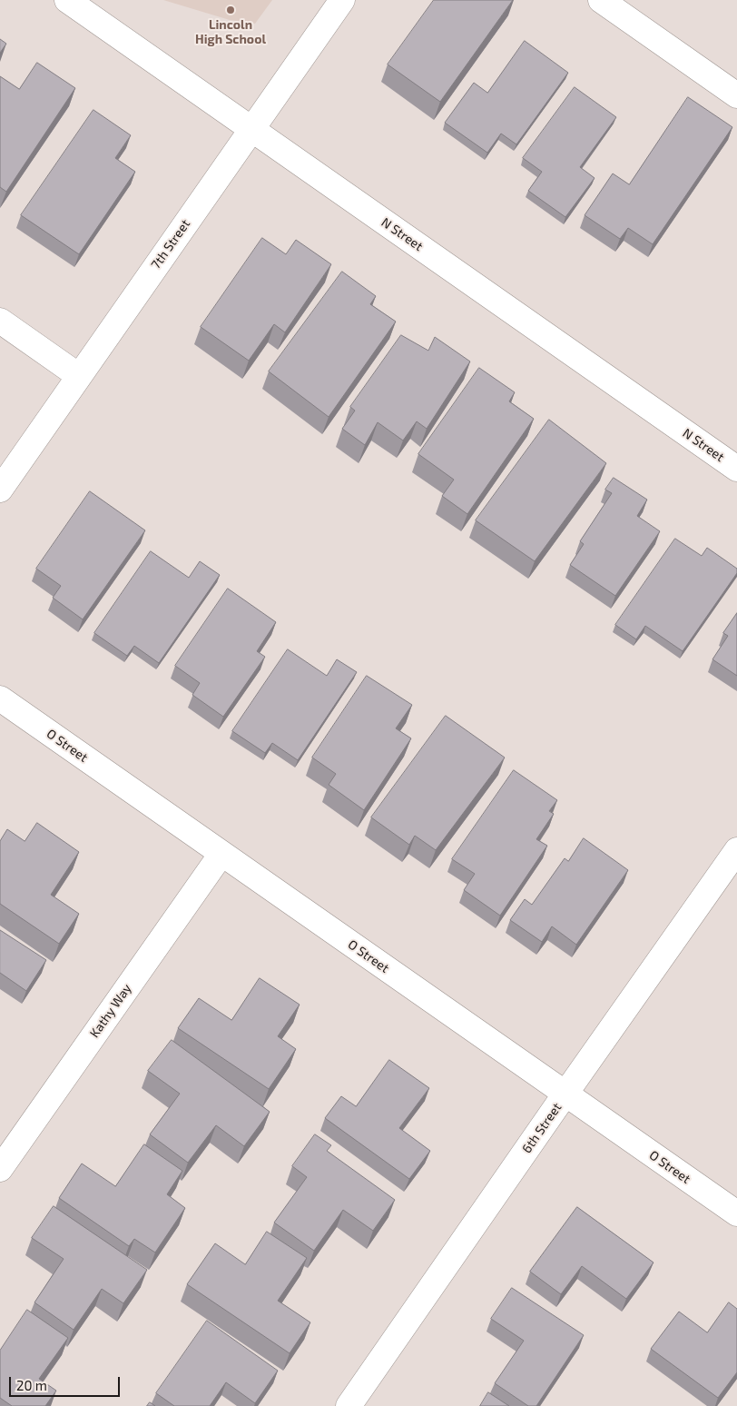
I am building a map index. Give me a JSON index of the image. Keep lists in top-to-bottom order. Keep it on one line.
{"streets":{"street":["N Street","7th Street","O Street","Kathy Way","6th Street"]},"crossings":[["N Street","7th Street"],["O Street","Kathy Way"],["O Street","6th Street"]],"places":["Lincoln High School"],"scale_bar":"20 m"}
